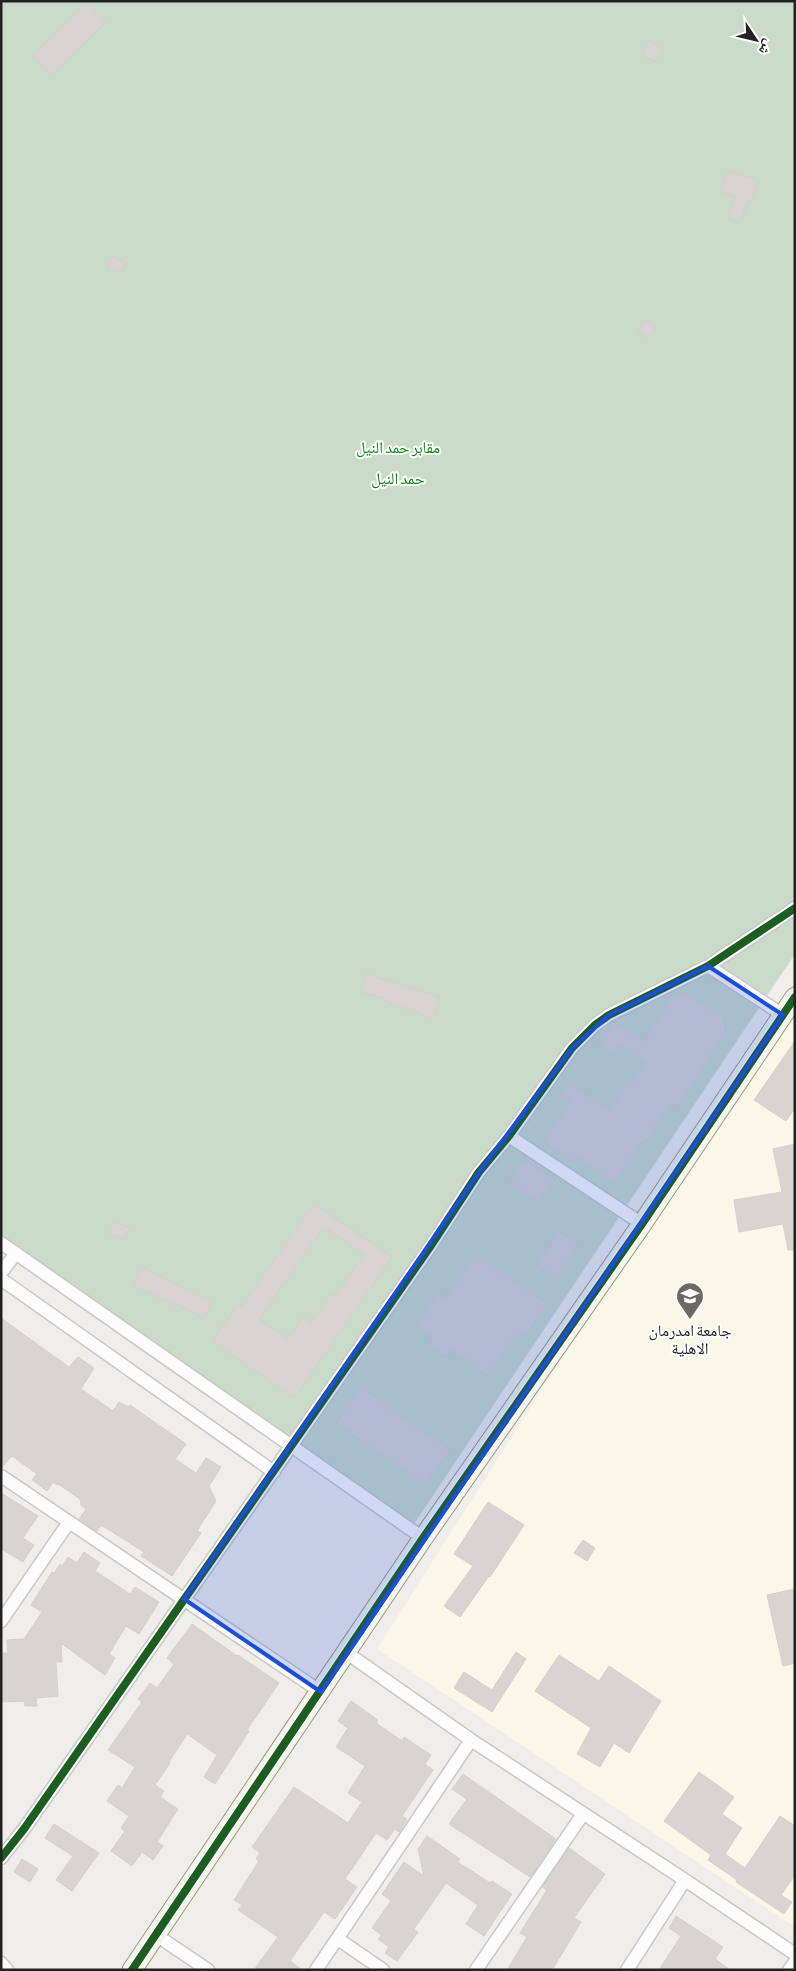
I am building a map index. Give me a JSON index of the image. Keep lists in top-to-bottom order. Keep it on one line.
{"parks":["مقابر حمد النيل","حمد النيل"],"places":{"school or university":["جامعة امدرمان الاهلية"]},"north":"bottom right"}
